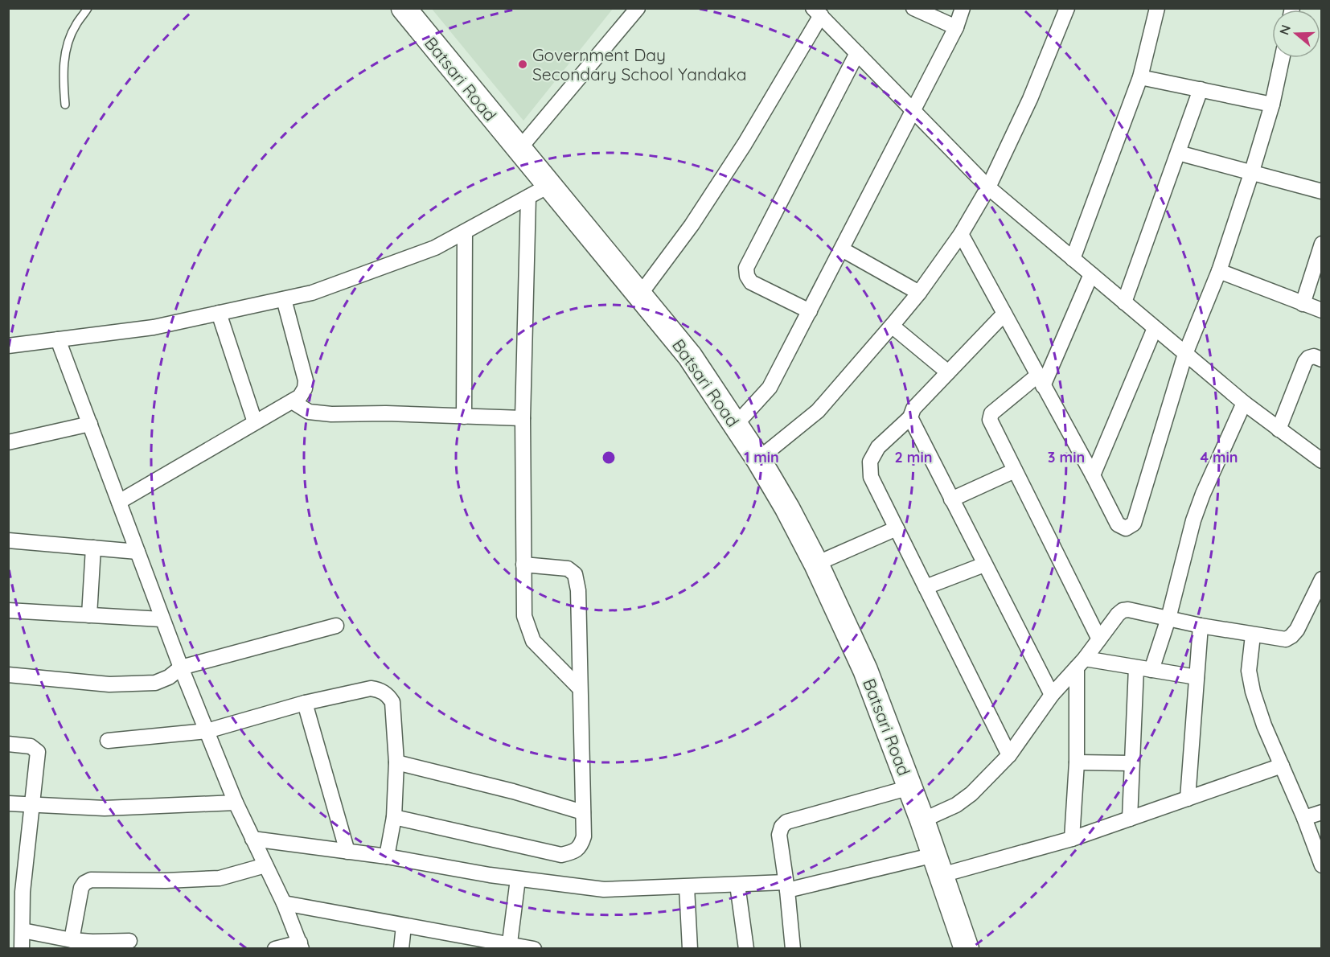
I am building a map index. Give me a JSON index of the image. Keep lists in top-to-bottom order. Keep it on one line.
{"streets":{"main road":["Batsari Road"]},"places":["Government Day Secondary School Yandaka"],"north":"left","rings":["1 min","2 min","3 min","4 min"]}
